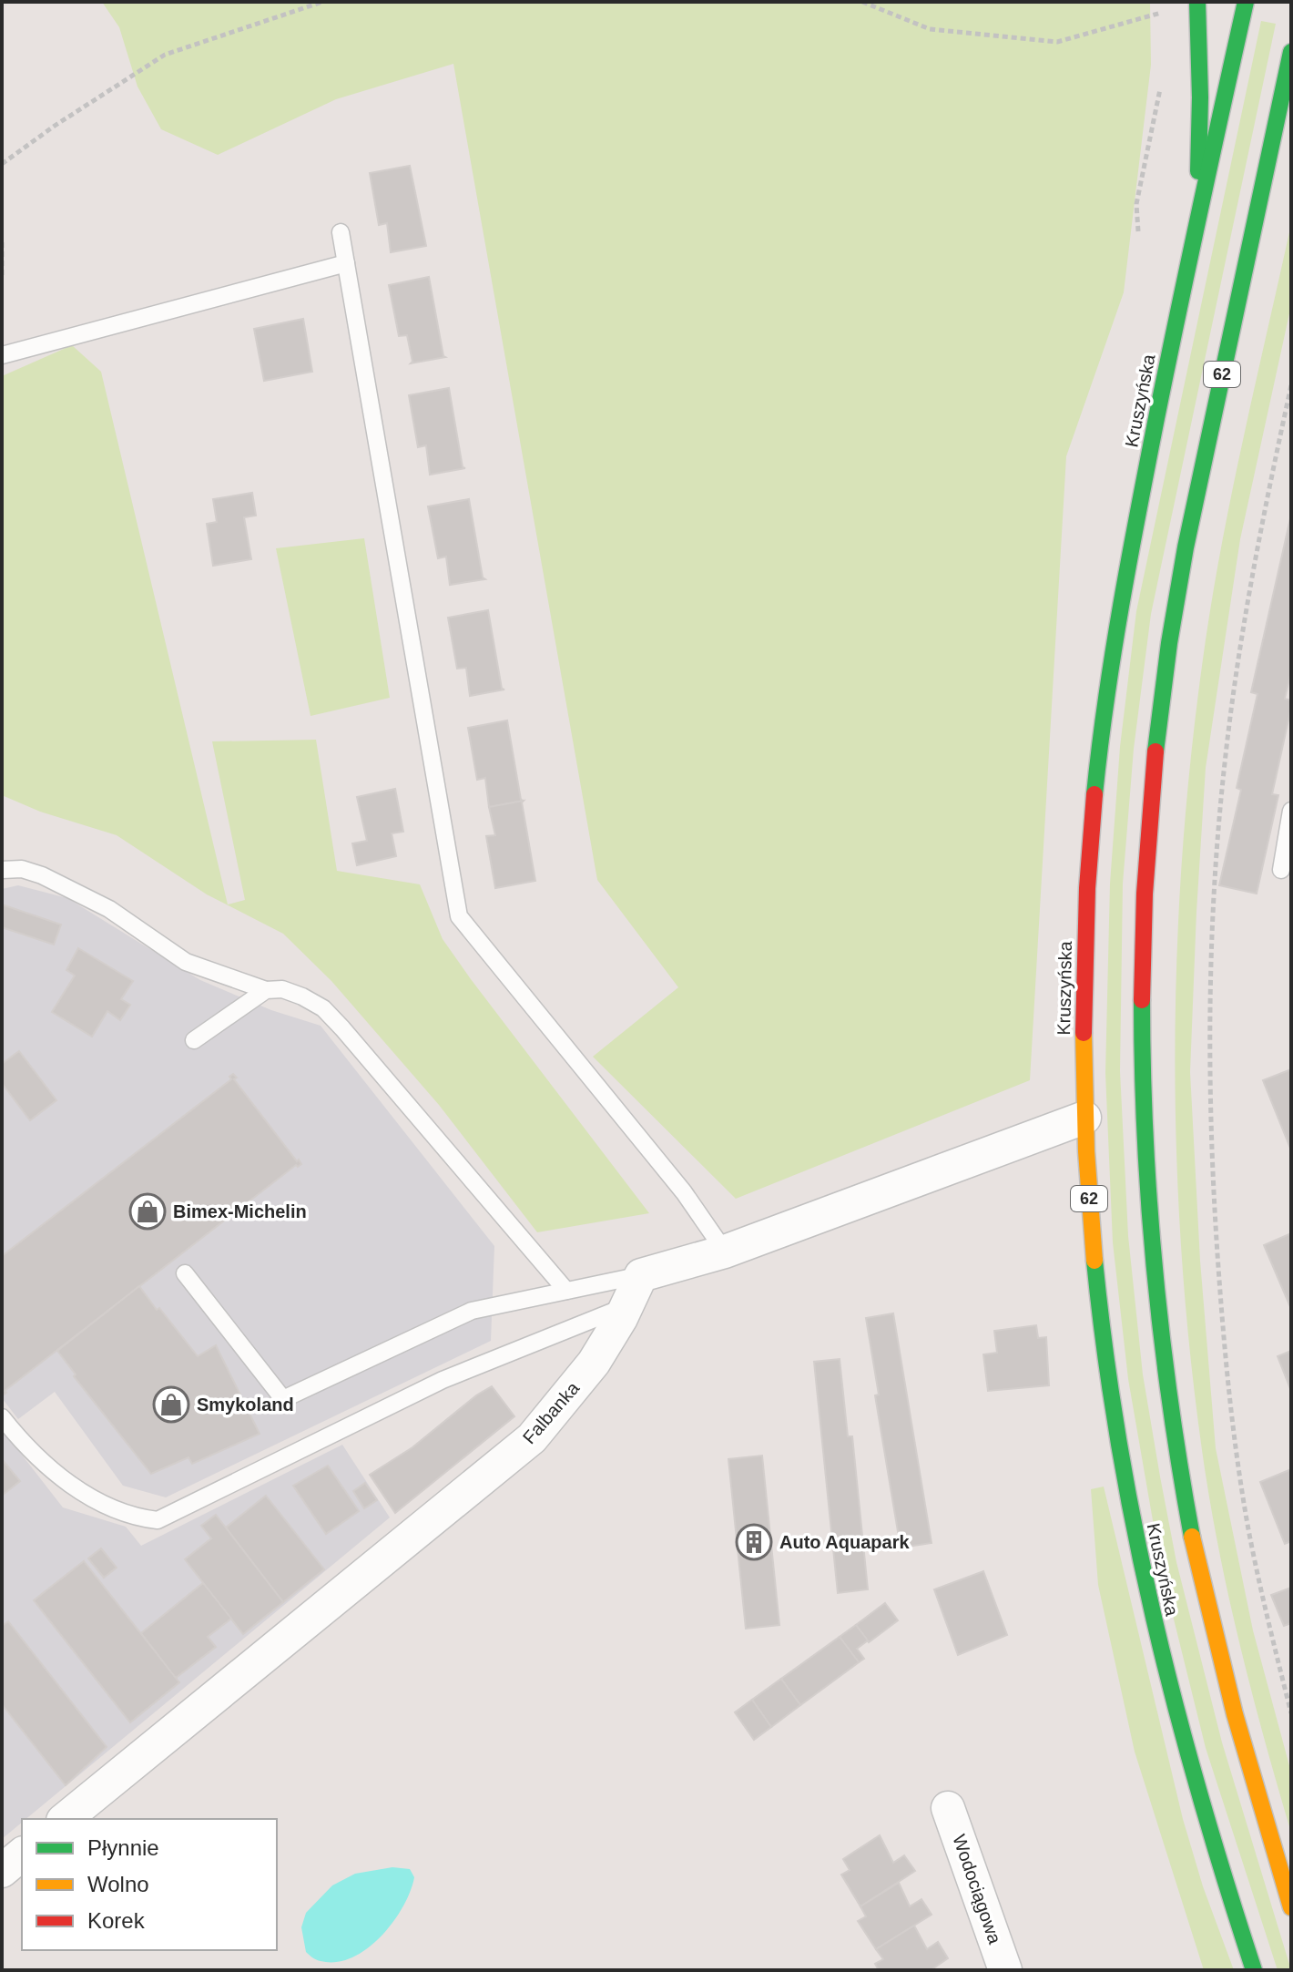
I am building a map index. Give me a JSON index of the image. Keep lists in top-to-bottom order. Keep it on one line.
{"streets":{"main road":["62","Kruszyńska"],"street":["Falbanka","Wodociągowa"]},"places":{"shop":["Bimex-Michelin","Smykoland"],"building":["Auto Aquapark"]},"legend":["Płynnie","Wolno","Korek"]}
